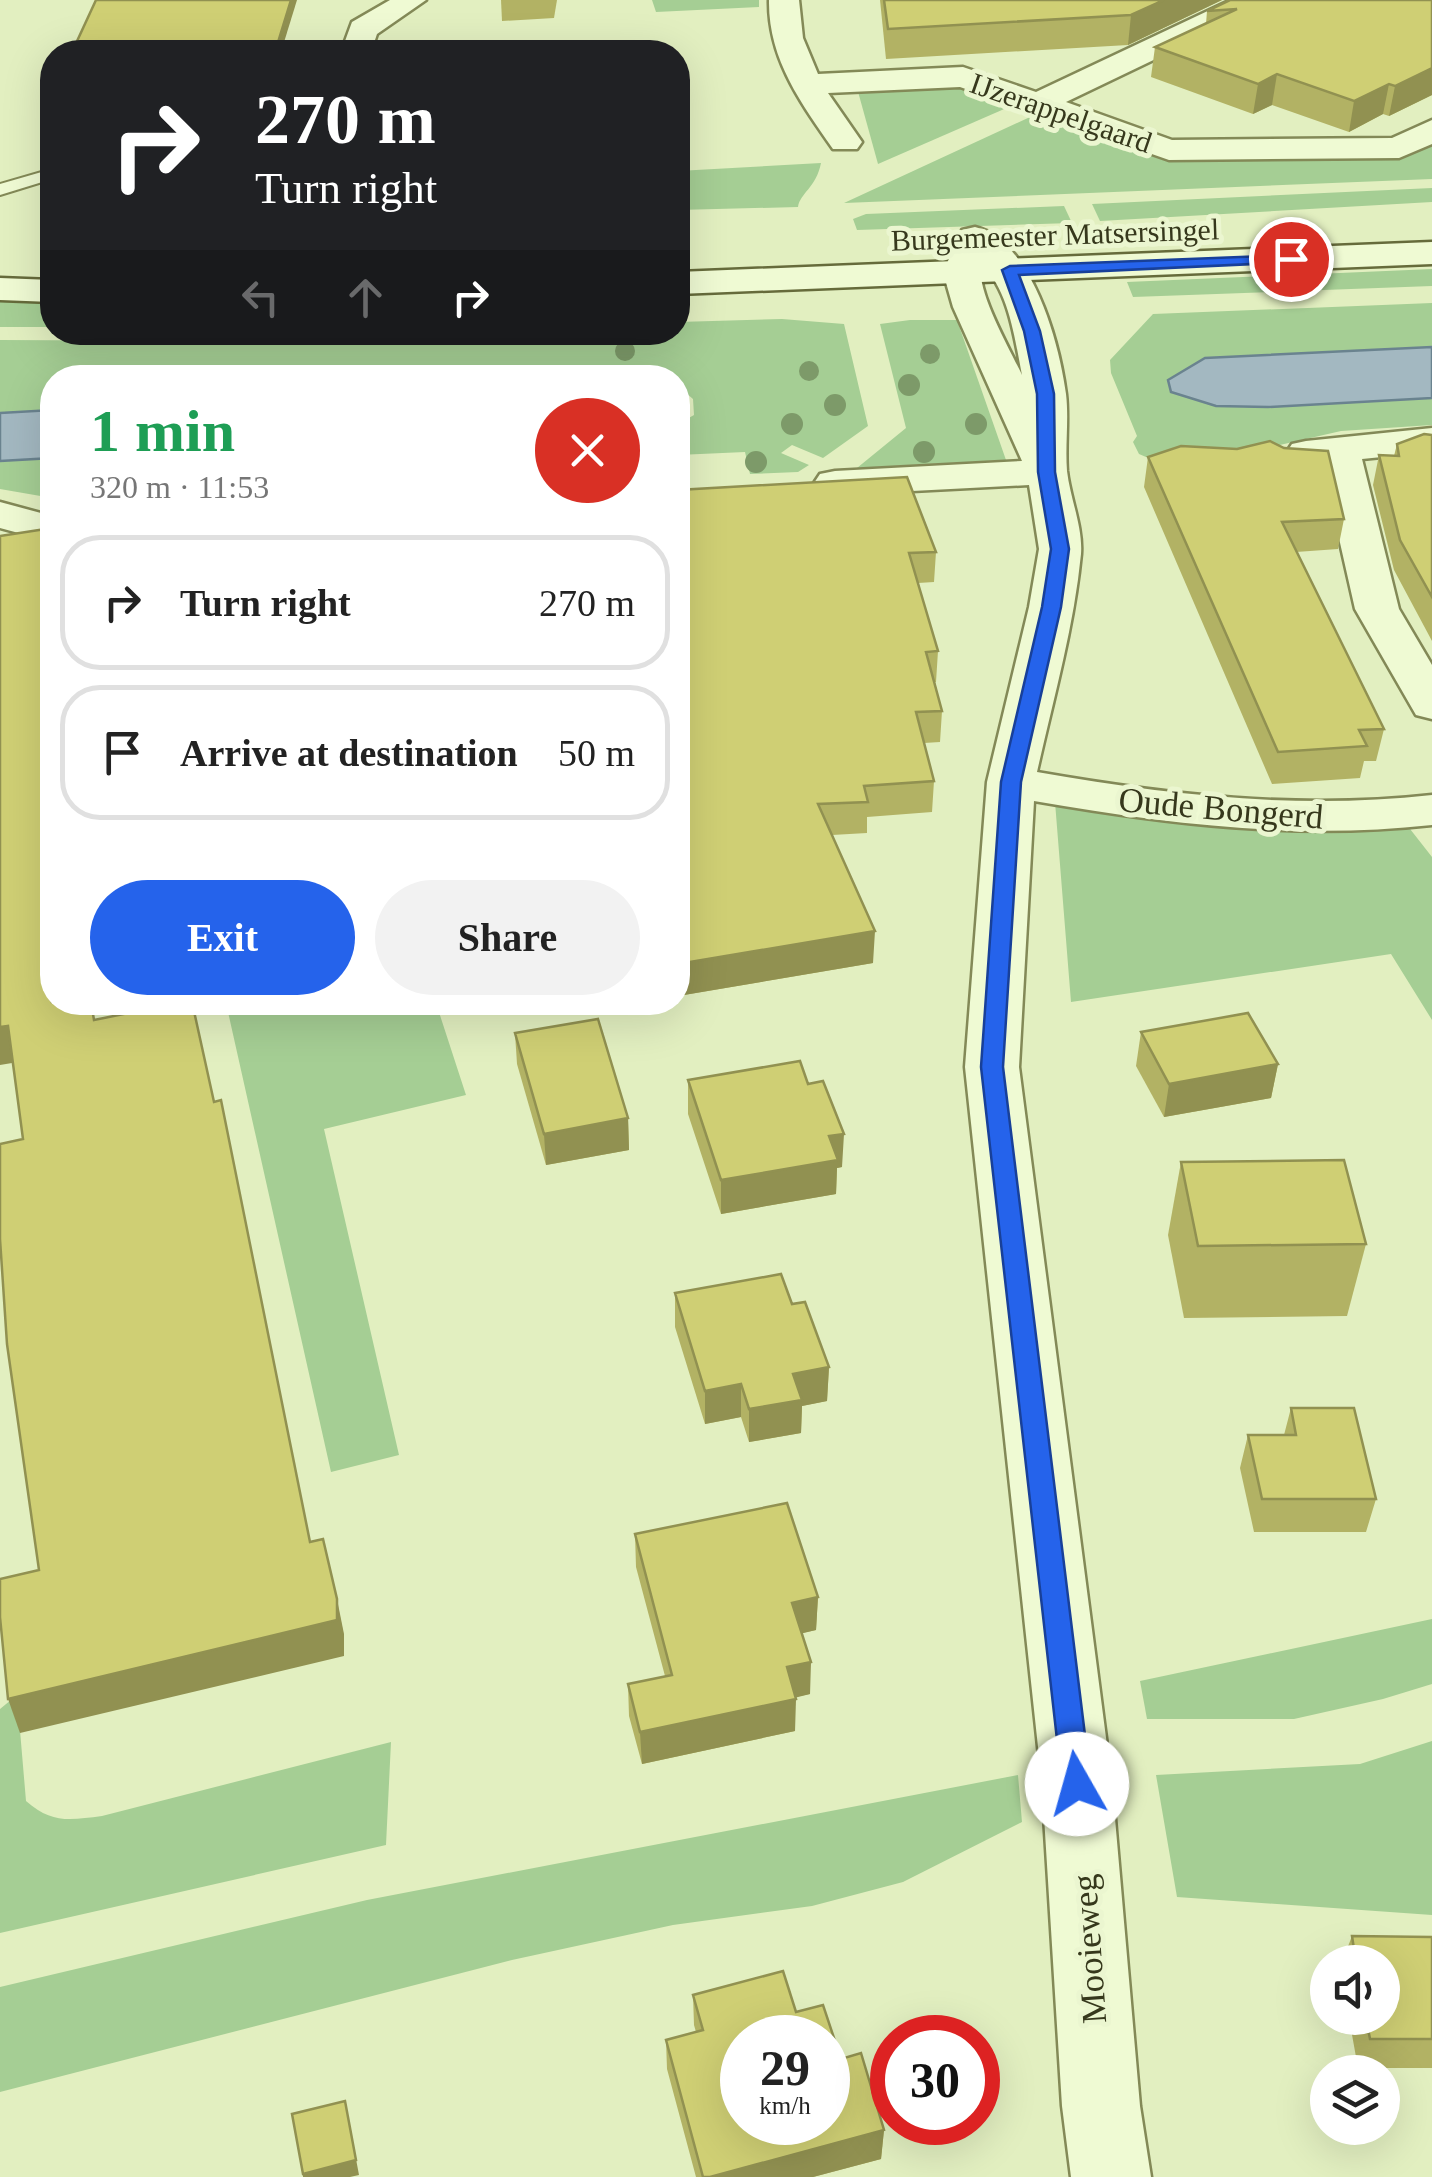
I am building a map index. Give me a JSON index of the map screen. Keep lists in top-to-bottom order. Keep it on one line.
{"streets":{"street":["IJzerappelgaard","Burgemeester Matsersingel","Oude Bongerd","Mooieweg"]},"crossings":[["Burgemeester Matsersingel","Mooieweg"],["Oude Bongerd","Mooieweg"]],"page":{"turn":["270 m","Turn right"],"heading":["1 min","320 m · 11:53"],"list":[{"name":"Turn right","value":"270 m"},{"name":"Arrive at destination","value":"50 m"}],"buttons":["Exit","Share"],"speed":"29 km/h","limit":"30"}}
